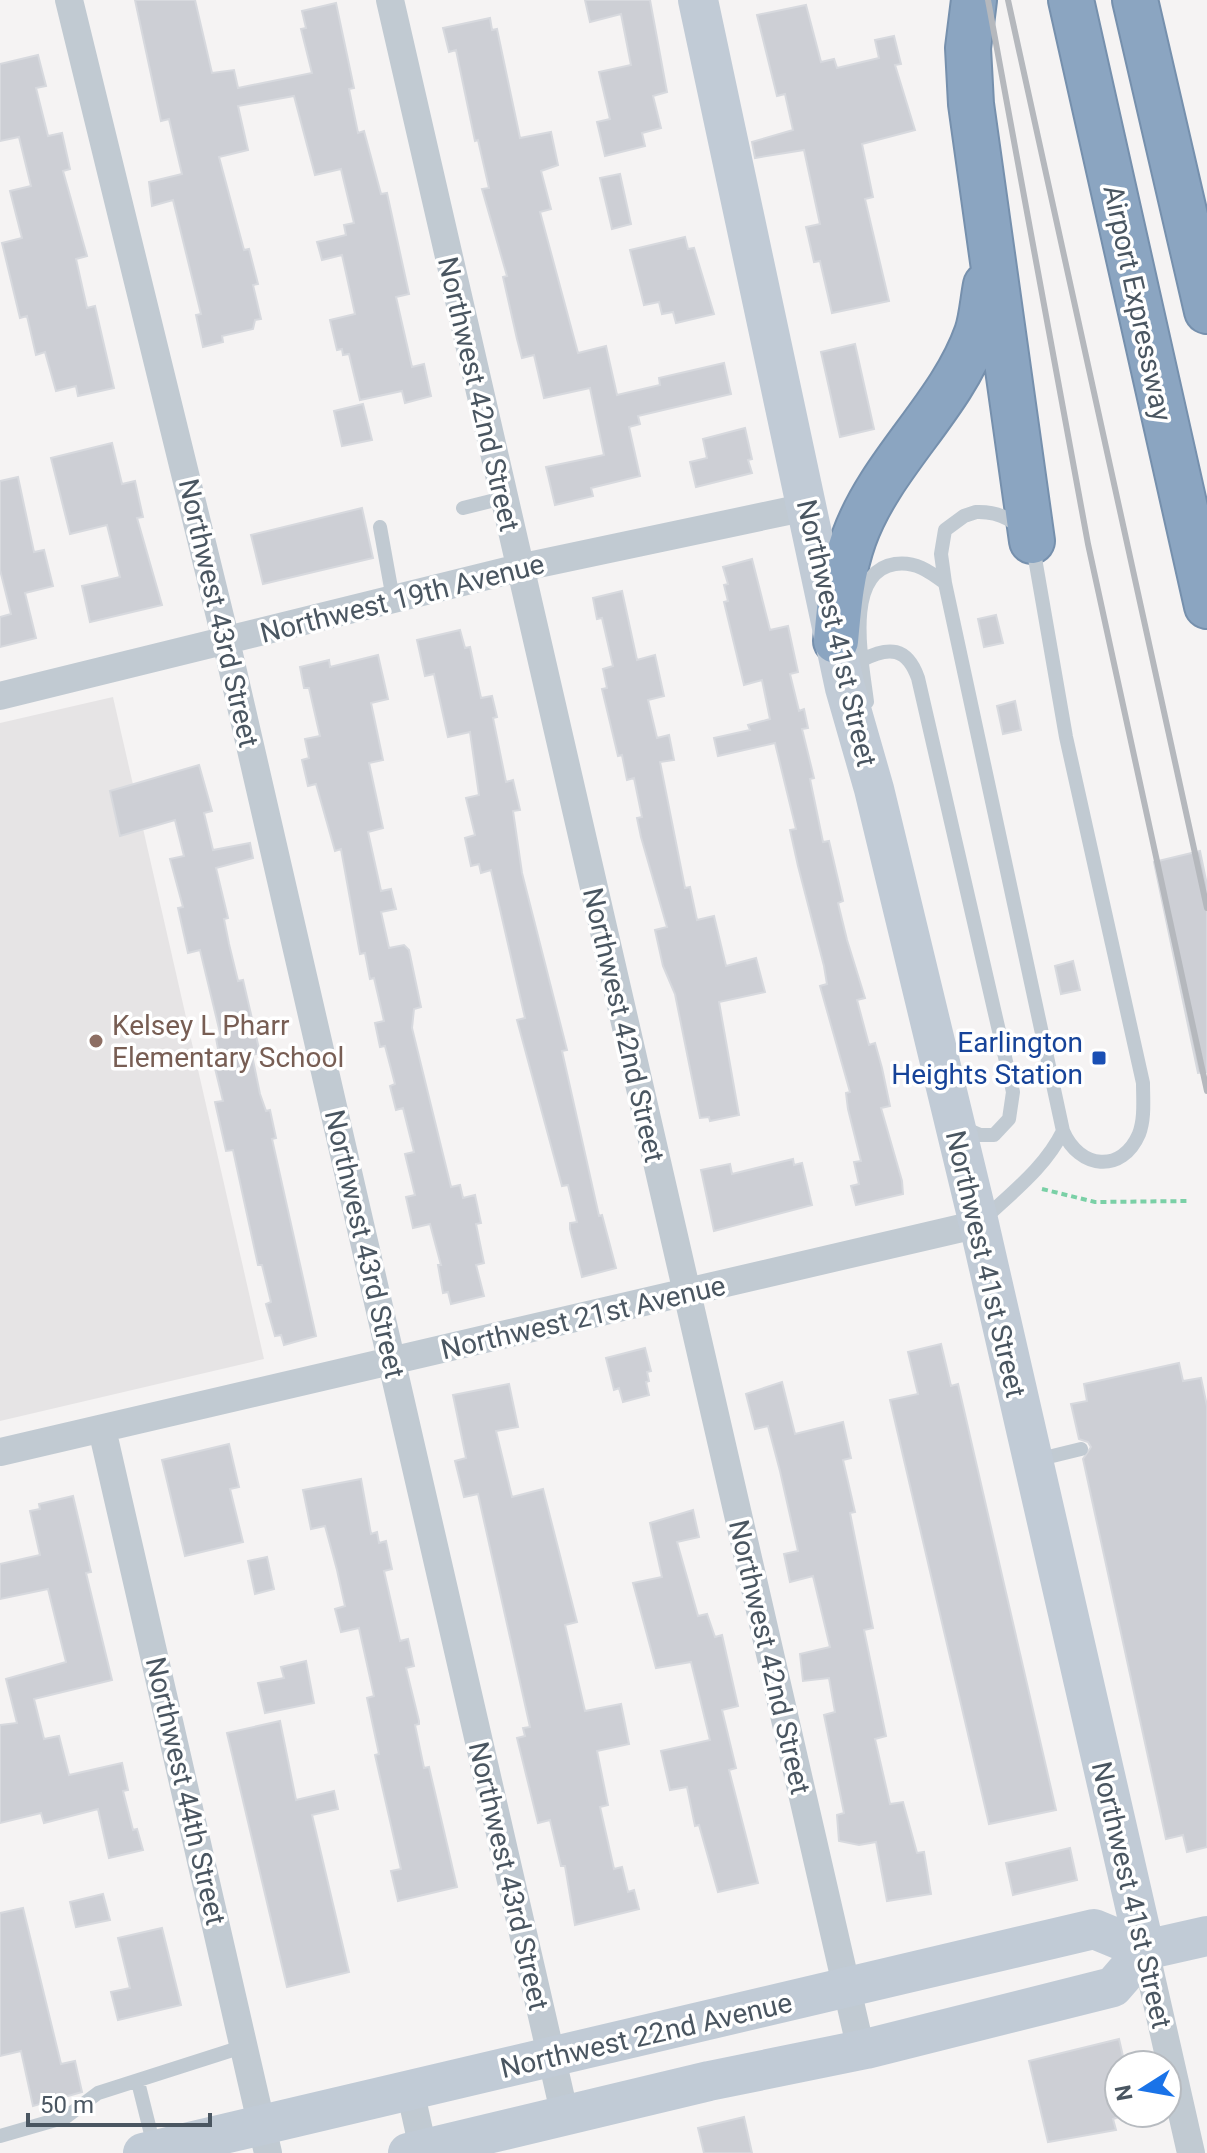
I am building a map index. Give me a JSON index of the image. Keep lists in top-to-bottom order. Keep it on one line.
{"streets":{"highway":["Airport Expressway"],"main road":["Northwest 41st Street","Northwest 22nd Avenue"],"street":["Northwest 42nd Street","Northwest 19th Avenue","Northwest 43rd Street","Northwest 21st Avenue","Northwest 44th Street"]},"crossings":[["Northwest 42nd Street","Northwest 19th Avenue"],["Northwest 42nd Street","Northwest 21st Avenue"],["Northwest 42nd Street","Northwest 22nd Avenue"],["Northwest 19th Avenue","Northwest 43rd Street"],["Northwest 19th Avenue","Northwest 41st Street"],["Northwest 43rd Street","Northwest 21st Avenue"],["Northwest 43rd Street","Northwest 22nd Avenue"],["Northwest 41st Street","Northwest 21st Avenue"],["Northwest 41st Street","Northwest 22nd Avenue"],["Northwest 21st Avenue","Northwest 44th Street"],["Northwest 44th Street","Northwest 22nd Avenue"]],"places":{"other":["Kelsey L Pharr Elementary School"],"transit":["Earlington Heights Station"]},"scale_bar":"50 m","north":"left"}
